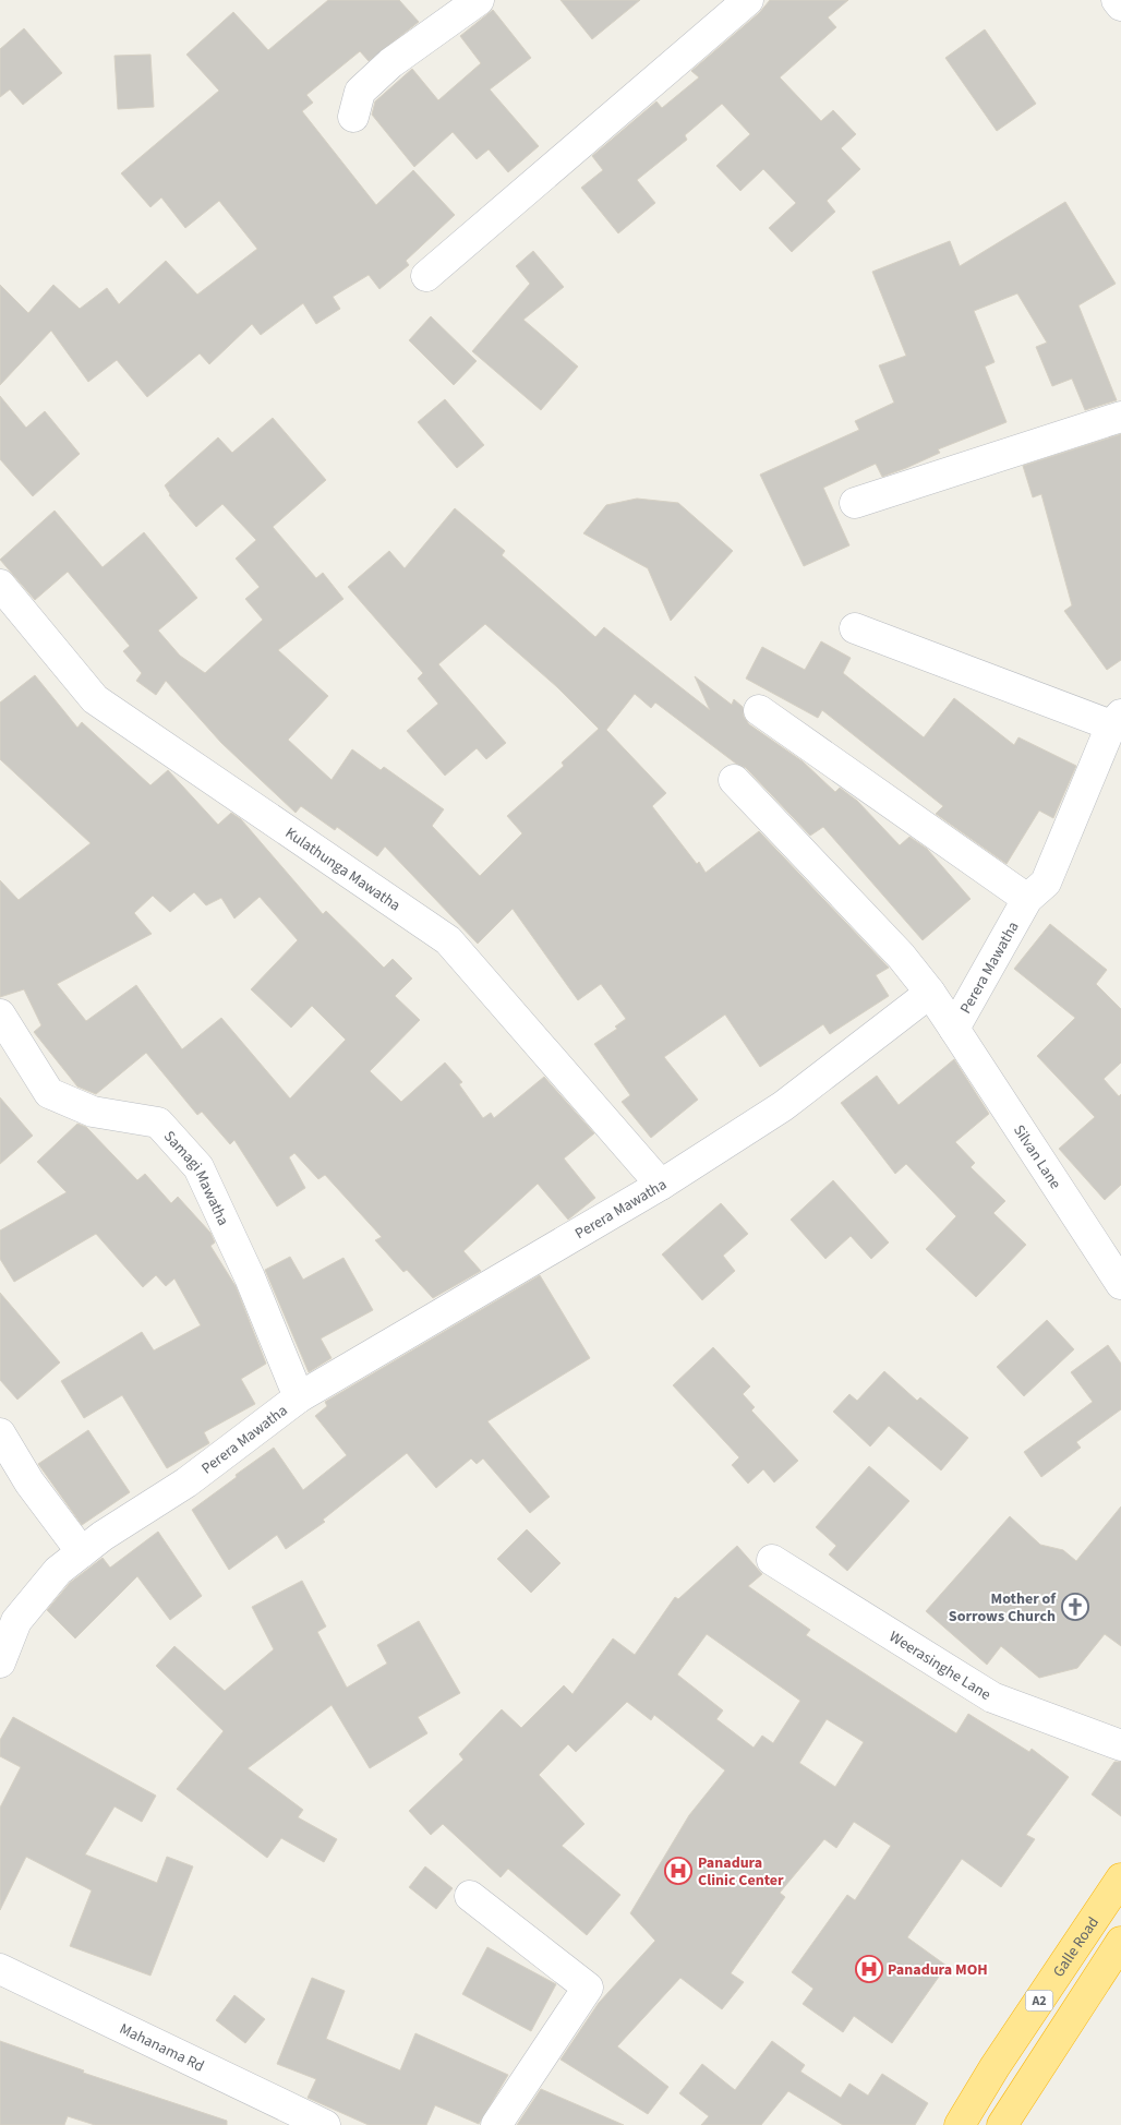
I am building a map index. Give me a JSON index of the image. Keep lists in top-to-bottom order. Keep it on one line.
{"streets":{"highway":["Galle Road","A2"],"street":["Kulathunga Mawatha","Perera Mawatha","Silvan Lane","Samagi Mawatha","Weerasinghe Lane","Mahanama Rd"]},"crossings":[["Kulathunga Mawatha","Perera Mawatha"],["Perera Mawatha","Silvan Lane"],["Perera Mawatha","Samagi Mawatha"]],"places":{"church":["Mother of Sorrows Church"],"hospital":["Panadura Clinic Center","Panadura MOH"]}}
